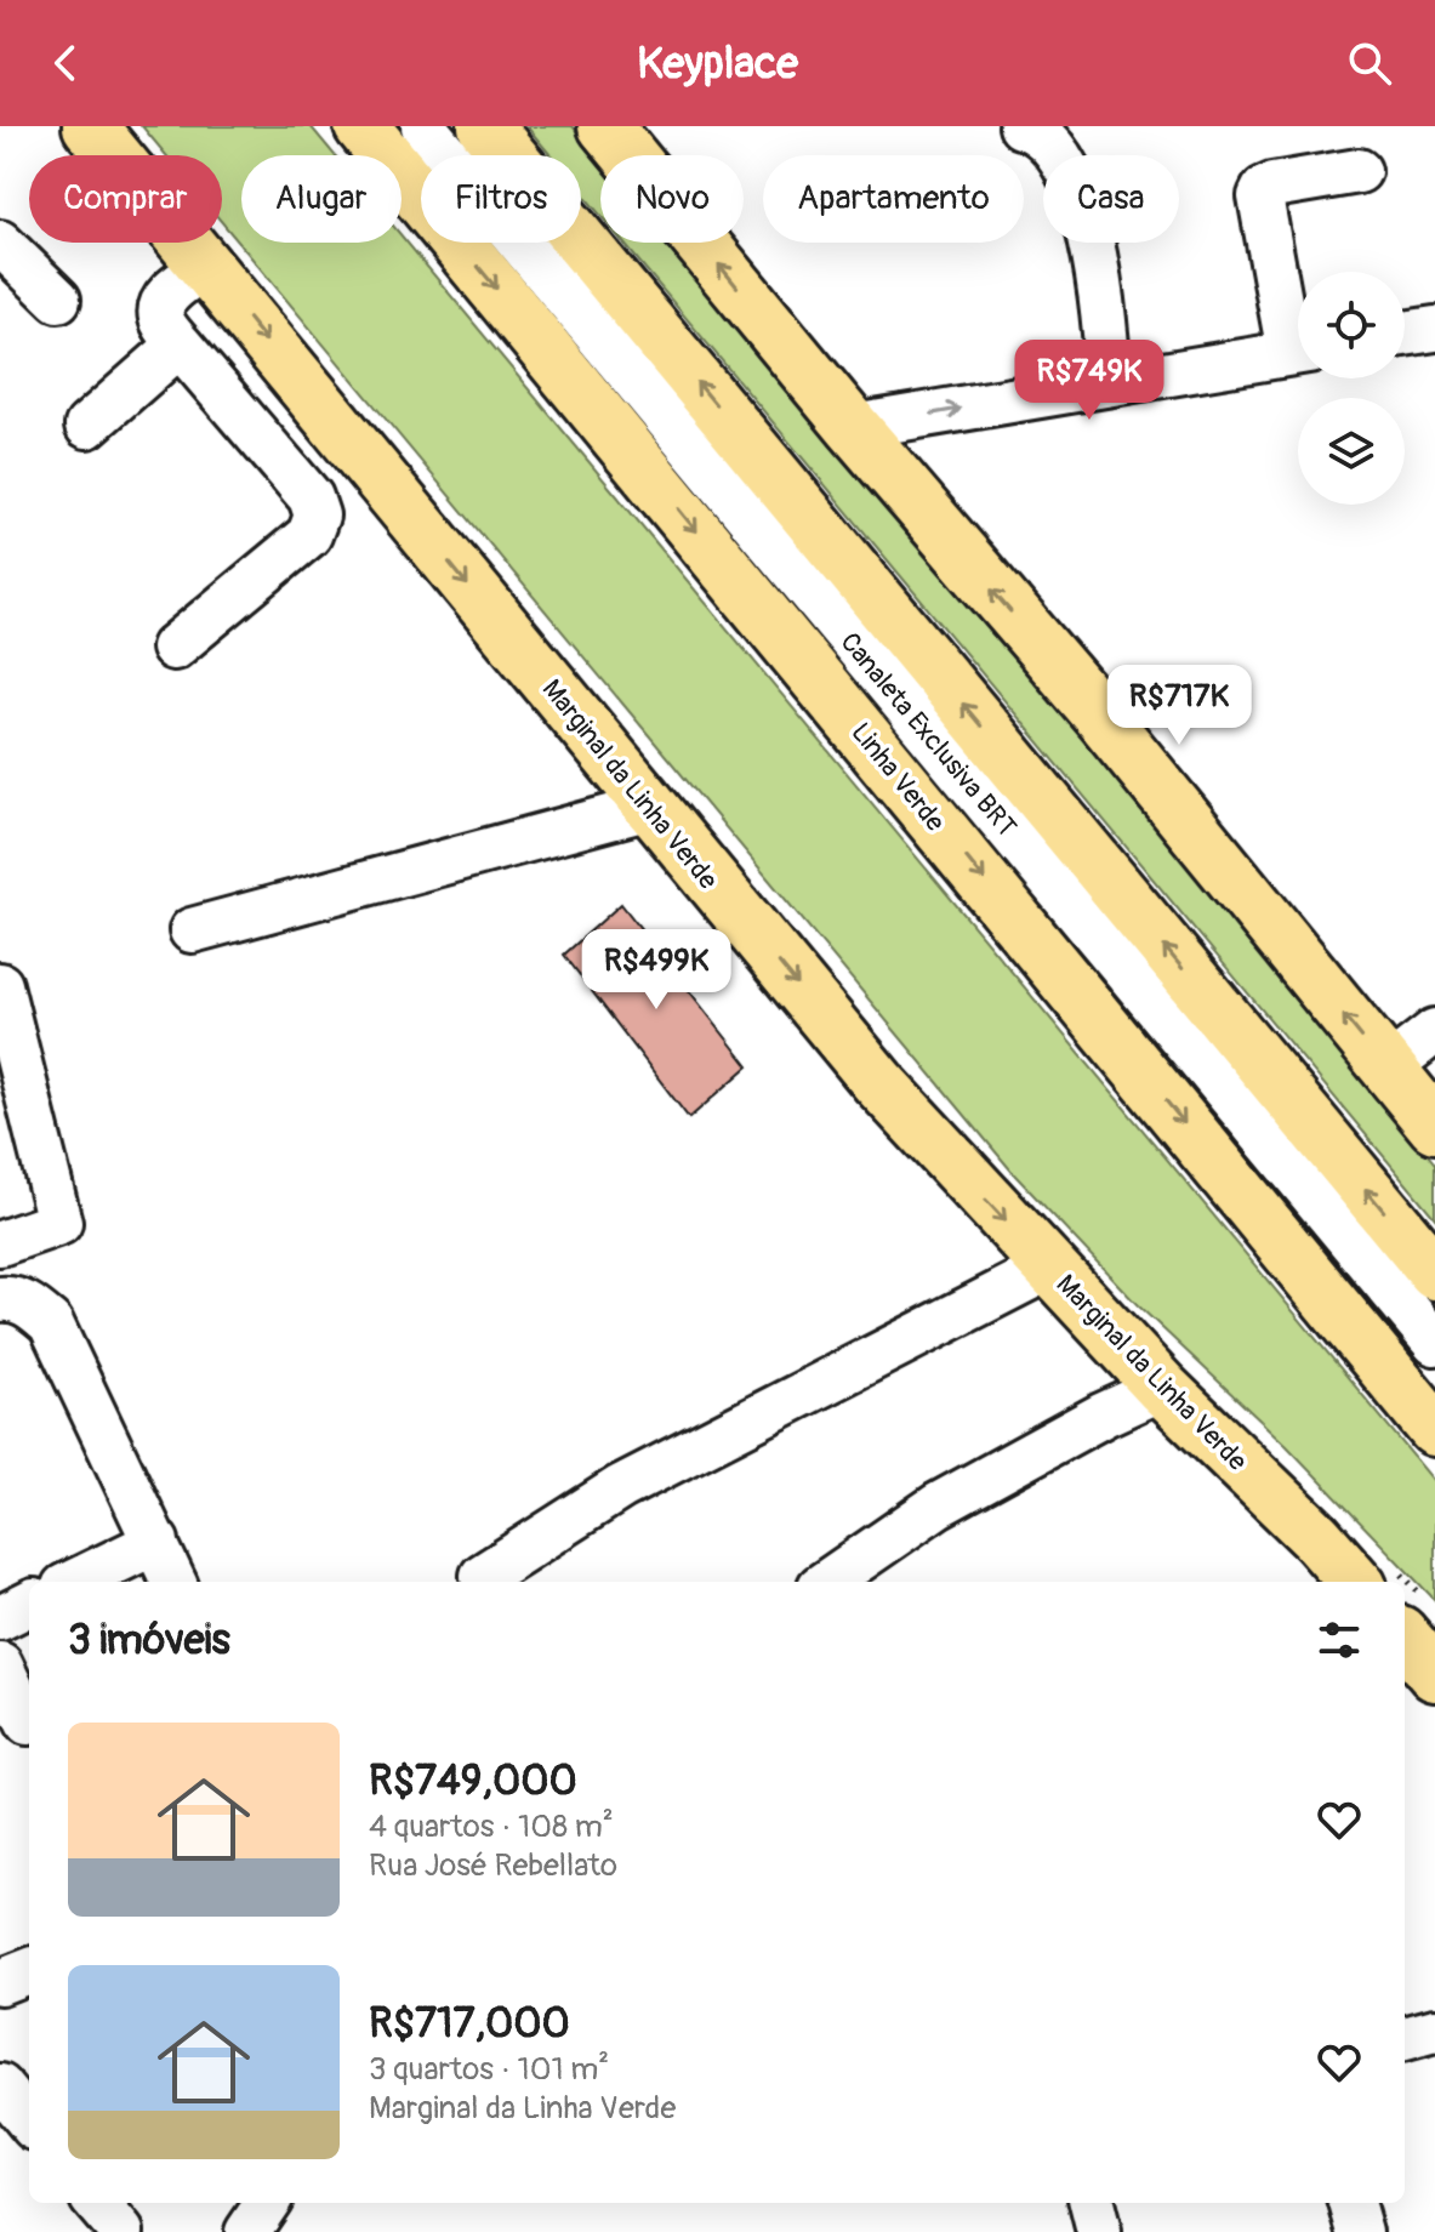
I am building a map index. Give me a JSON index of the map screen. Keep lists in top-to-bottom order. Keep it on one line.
{"streets":{"main road":["Linha Verde","Marginal da Linha Verde"],"street":["Canaleta Exclusiva BRT"]},"page":{"header":"Keyplace","chip":["Comprar","Alugar","Filtros","Novo","Apartamento","Casa"],"price":["R$749K","R$717K","R$499K"],"heading":"3 imóveis","list":[{"name":"R$749,000","note":"4 quartos · 108 m² · Rua José Rebellato"},{"name":"R$717,000","note":"3 quartos · 101 m² · Marginal da Linha Verde"}]}}
